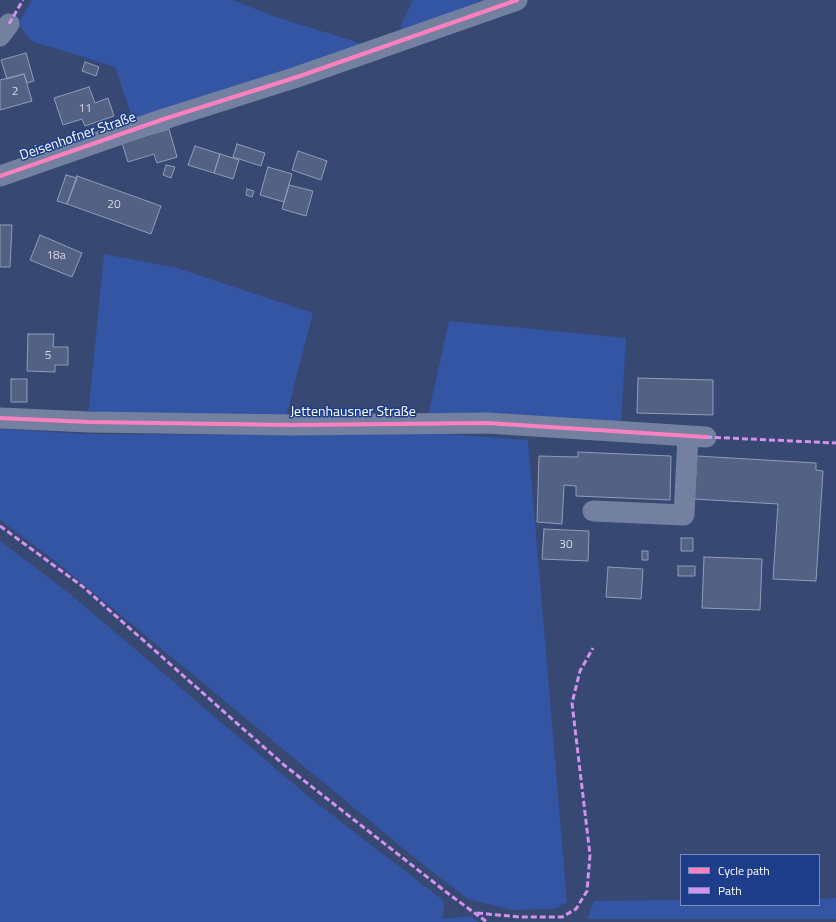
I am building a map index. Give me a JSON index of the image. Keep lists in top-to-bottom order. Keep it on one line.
{"streets":{"street":["Deisenhofner Straße","Jettenhausner Straße"]},"house_numbers":["2","11","20","18a","5","30"],"legend":["Cycle path","Path"]}
